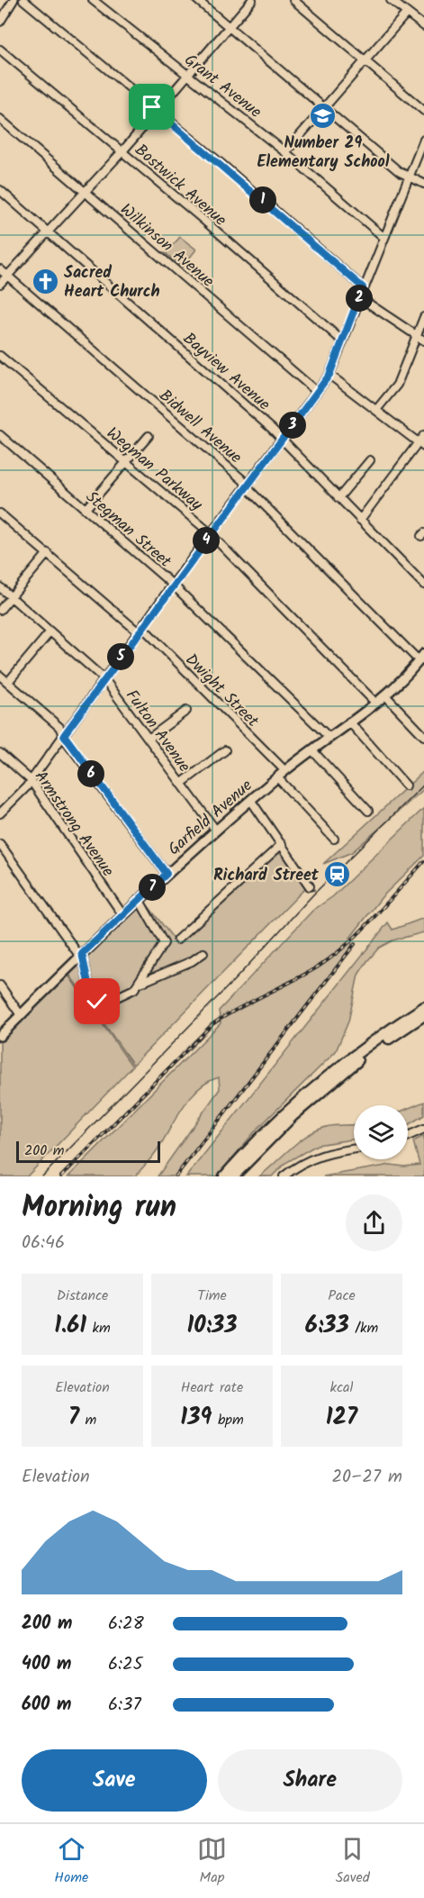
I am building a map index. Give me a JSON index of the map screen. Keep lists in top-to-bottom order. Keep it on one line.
{"streets":{"main road":["Garfield Avenue"],"street":["Grant Avenue","Bostwick Avenue","Wilkinson Avenue","Bayview Avenue","Bidwell Avenue","Wegman Parkway","Stegman Street","Dwight Street","Fulton Avenue","Armstrong Avenue"]},"crossings":[["Bidwell Avenue","Garfield Avenue"],["Wegman Parkway","Garfield Avenue"],["Stegman Street","Garfield Avenue"],["Dwight Street","Garfield Avenue"],["Fulton Avenue","Garfield Avenue"],["Garfield Avenue","Armstrong Avenue"]],"places":{"school or university":["Number 29 Elementary School"],"church":["Sacred Heart Church"],"station":["Richard Street"]},"scale_bar":"200 m","page":{"pins":["1","2","3","4","5","6","7"],"scale":"200 m","heading":["Morning run","06:46"],"stats":[["Distance","1.61 km"],["Time","10:33"],["Pace","6:33 /km"],["Elevation","7 m"],["Heart rate","139 bpm"],["kcal","127"]],"chart":["Elevation","20–27 m"],"list":[{"name":"200 m","note":"6:28"},{"name":"400 m","note":"6:25"},{"name":"600 m","note":"6:37"}],"buttons":["Save","Share"],"tabs":["Home","Map","Saved"]}}
